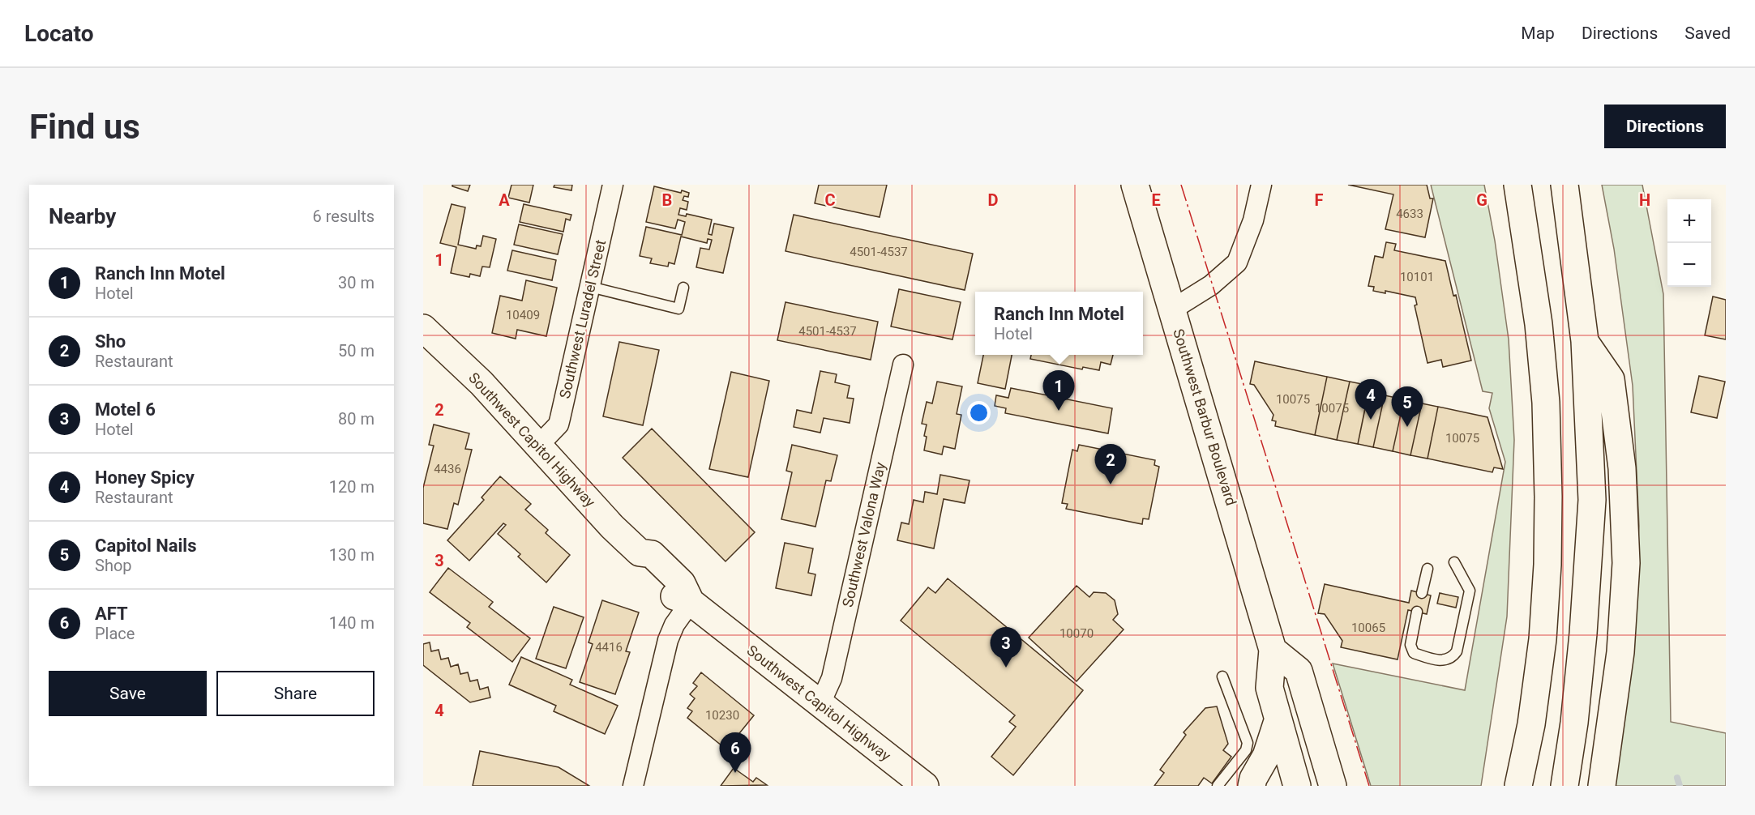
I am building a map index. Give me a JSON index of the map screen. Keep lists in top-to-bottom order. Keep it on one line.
{"streets":{"main road":["Southwest Barbur Boulevard","Southwest Capitol Highway"],"street":["Southwest Luradel Street","Southwest Valona Way"]},"crossings":[["Southwest Luradel Street","Southwest Capitol Highway"],["Southwest Capitol Highway","Southwest Valona Way"]],"house_numbers":["4633","4501-4537","10101","10409","4501-4537","10075","10075","10075","4436","10065","10070","4416","10230"],"page":{"header":"Locato","nav":["Map","Directions","Saved"],"buttons":["Directions",["Save","Share"]],"title":"Find us","heading":["Nearby","6 results"],"map_buttons":["+","−"],"list":[{"mark":"1","name":"Ranch Inn Motel","note":"Hotel","value":"30 m"},{"mark":"2","name":"Sho","note":"Restaurant","value":"50 m"},{"mark":"3","name":"Motel 6","note":"Hotel","value":"80 m"},{"mark":"4","name":"Honey Spicy","note":"Restaurant","value":"120 m"},{"mark":"5","name":"Capitol Nails","note":"Shop","value":"130 m"},{"mark":"6","name":"AFT","note":"Place","value":"140 m"}],"popup":["Ranch Inn Motel","Hotel"],"pins":["1","4","5","2","3","6"]},"grid":{"columns":["A","B","C","D","E","F","G","H"],"rows":["1","2","3","4"]}}
